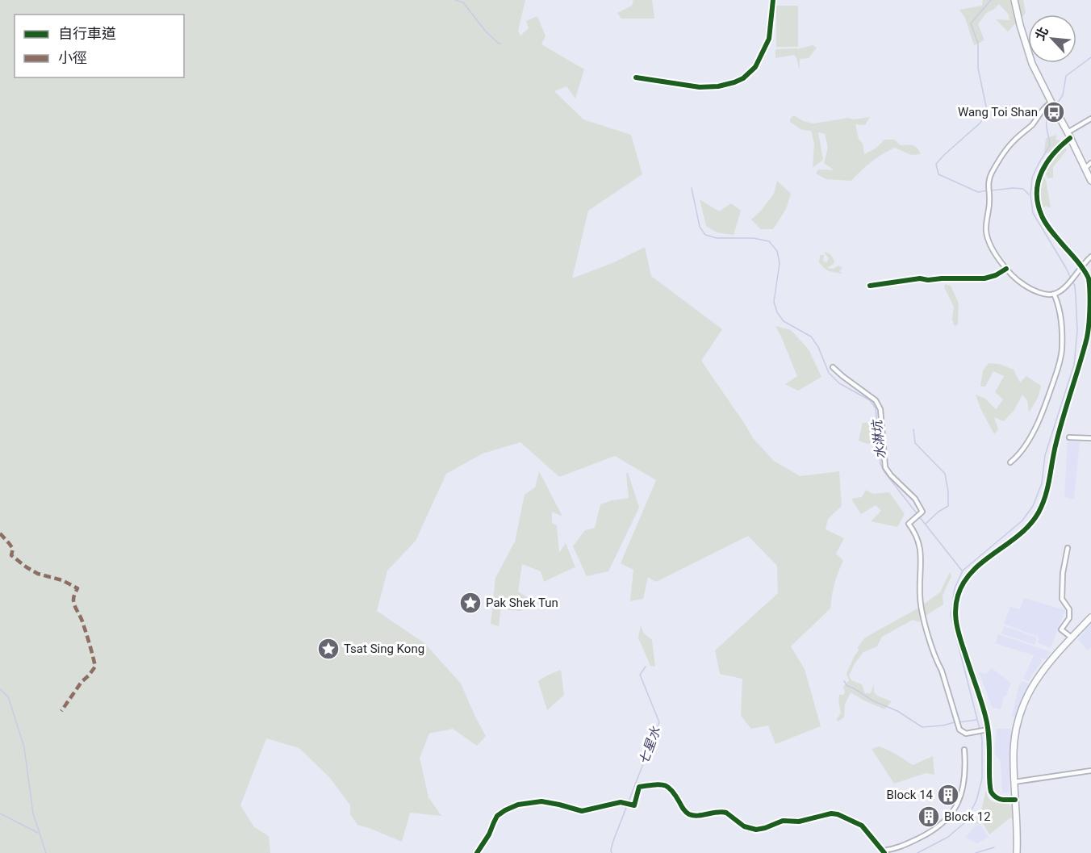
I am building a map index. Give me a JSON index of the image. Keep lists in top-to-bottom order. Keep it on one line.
{"water":["水淋坑","七星水"],"places":{"bus stop":["Wang Toi Shan"],"place":["Pak Shek Tun","Tsat Sing Kong"],"building":["Block 14","Block 12"]},"legend":["自行車道","小徑"],"north":"top left"}
